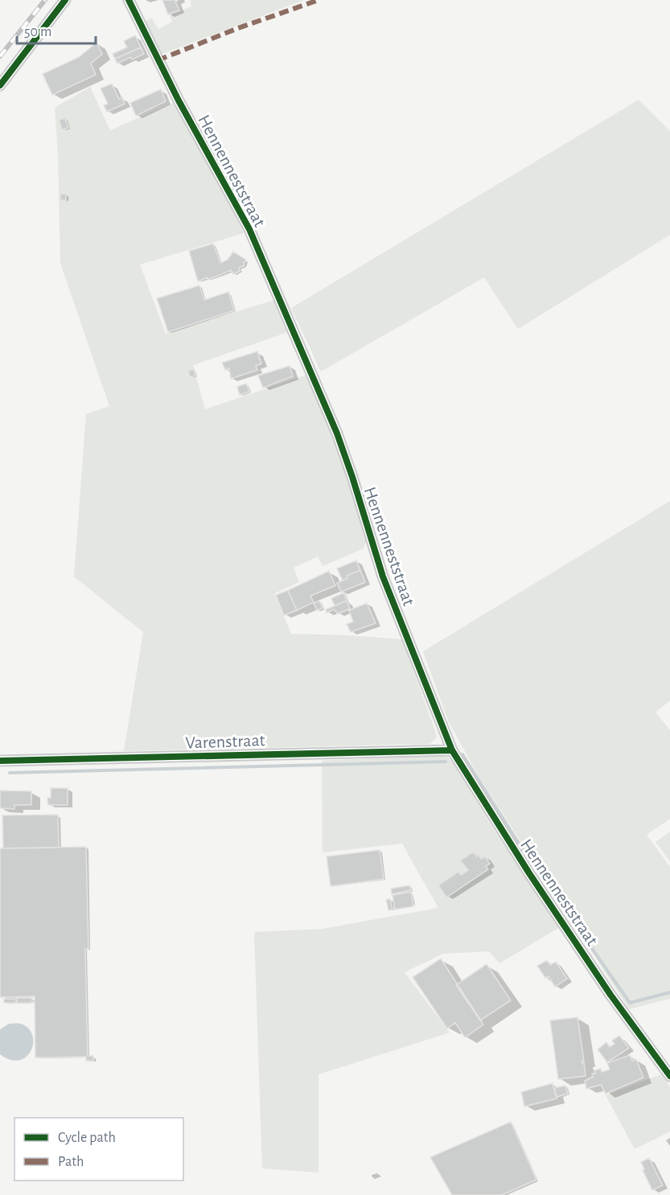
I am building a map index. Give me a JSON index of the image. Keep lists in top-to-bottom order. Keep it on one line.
{"streets":{"street":["Hennenneststraat","Varenstraat"]},"crossings":[["Hennenneststraat","Varenstraat"]],"legend":["Cycle path","Path"],"scale_bar":"50 m"}
